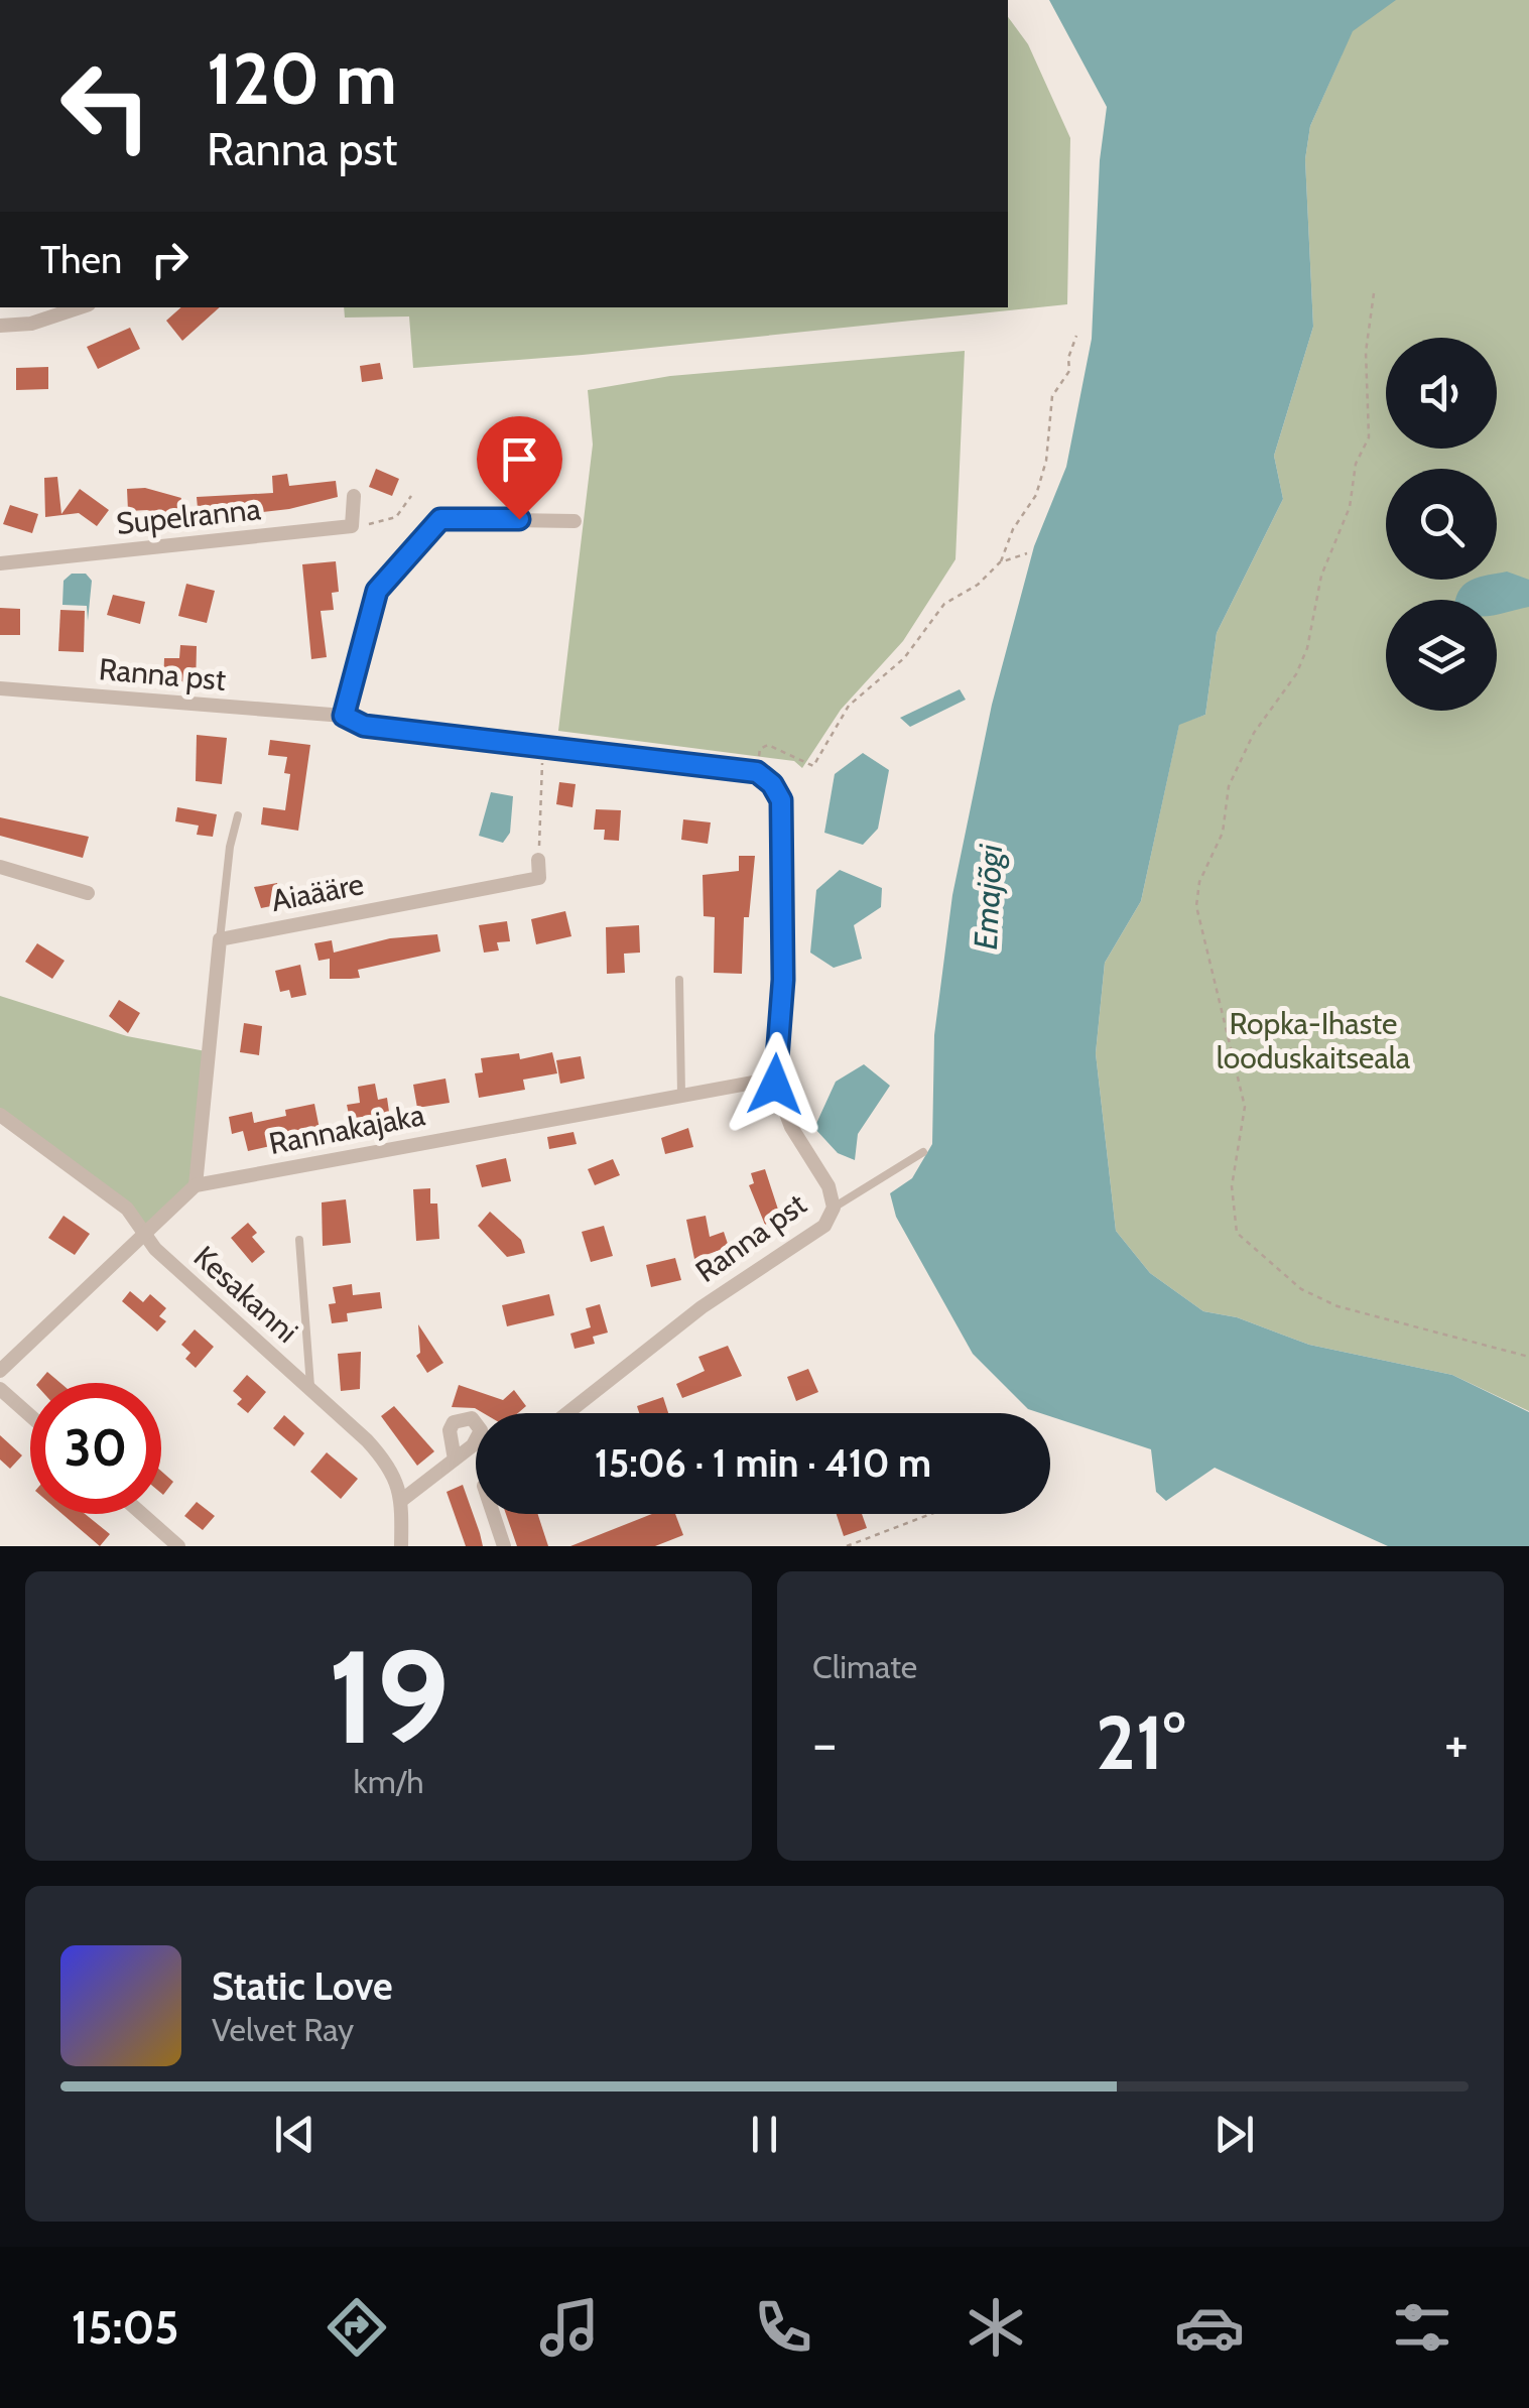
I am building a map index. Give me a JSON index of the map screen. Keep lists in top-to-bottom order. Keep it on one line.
{"streets":{"street":["Supelranna","Ranna pst","Aiaääre","Rannakajaka","Kesakanni"]},"crossings":[["Ranna pst","Rannakajaka"]],"water":["Emajõgi"],"parks":["Ropka-Ihaste looduskaitseala"],"page":{"turn":["120 m","Ranna pst"],"then":"Then","limit":"30","trip":"15:06 · 1 min · 410 m","tile":[["19","km/h"],"Climate"],"heat":["−","21°","+"],"song":["Static Love","Velvet Ray"],"tabs":"15:05"}}
